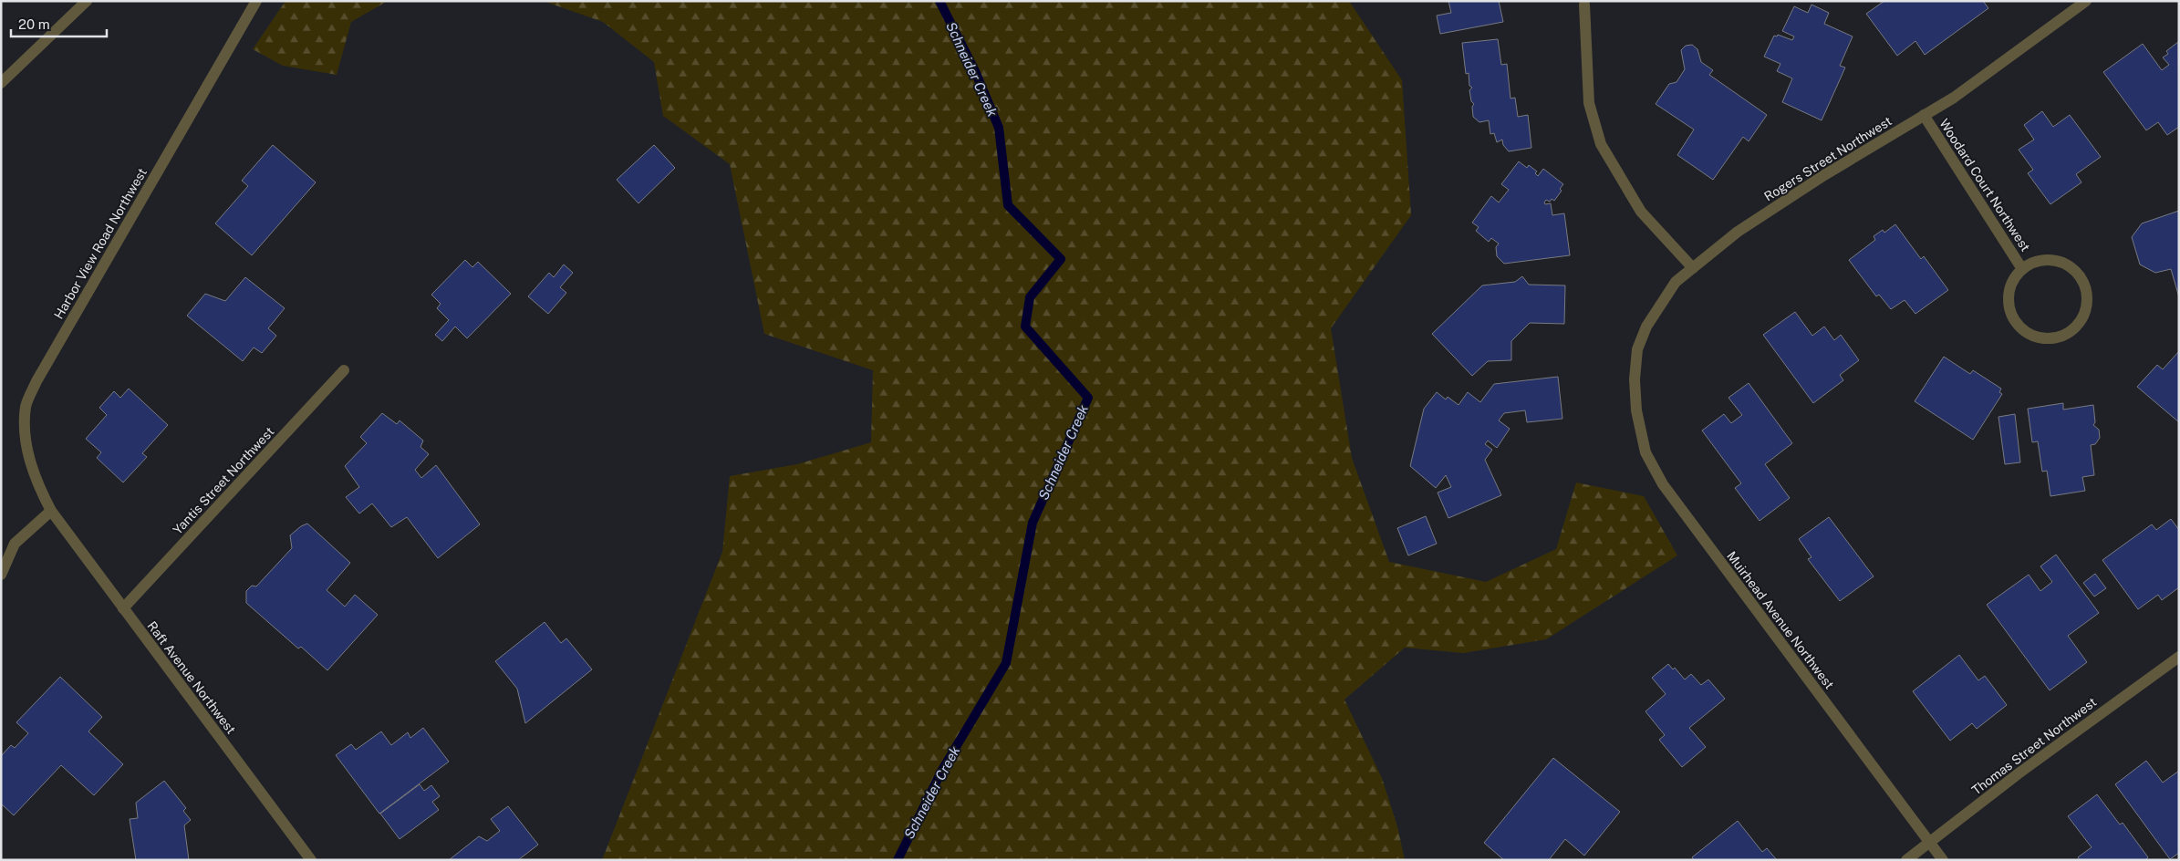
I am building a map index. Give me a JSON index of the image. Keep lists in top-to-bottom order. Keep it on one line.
{"streets":{"street":["Rogers Street Northwest","Woodard Court Northwest","Harbor View Road Northwest","Yantis Street Northwest","Muirhead Avenue Northwest","Raft Avenue Northwest","Thomas Street Northwest"]},"crossings":[["Rogers Street Northwest","Woodard Court Northwest"],["Rogers Street Northwest","Muirhead Avenue Northwest"],["Harbor View Road Northwest","Raft Avenue Northwest"],["Yantis Street Northwest","Raft Avenue Northwest"],["Muirhead Avenue Northwest","Thomas Street Northwest"]],"water":["Schneider Creek"],"scale_bar":"20 m"}
